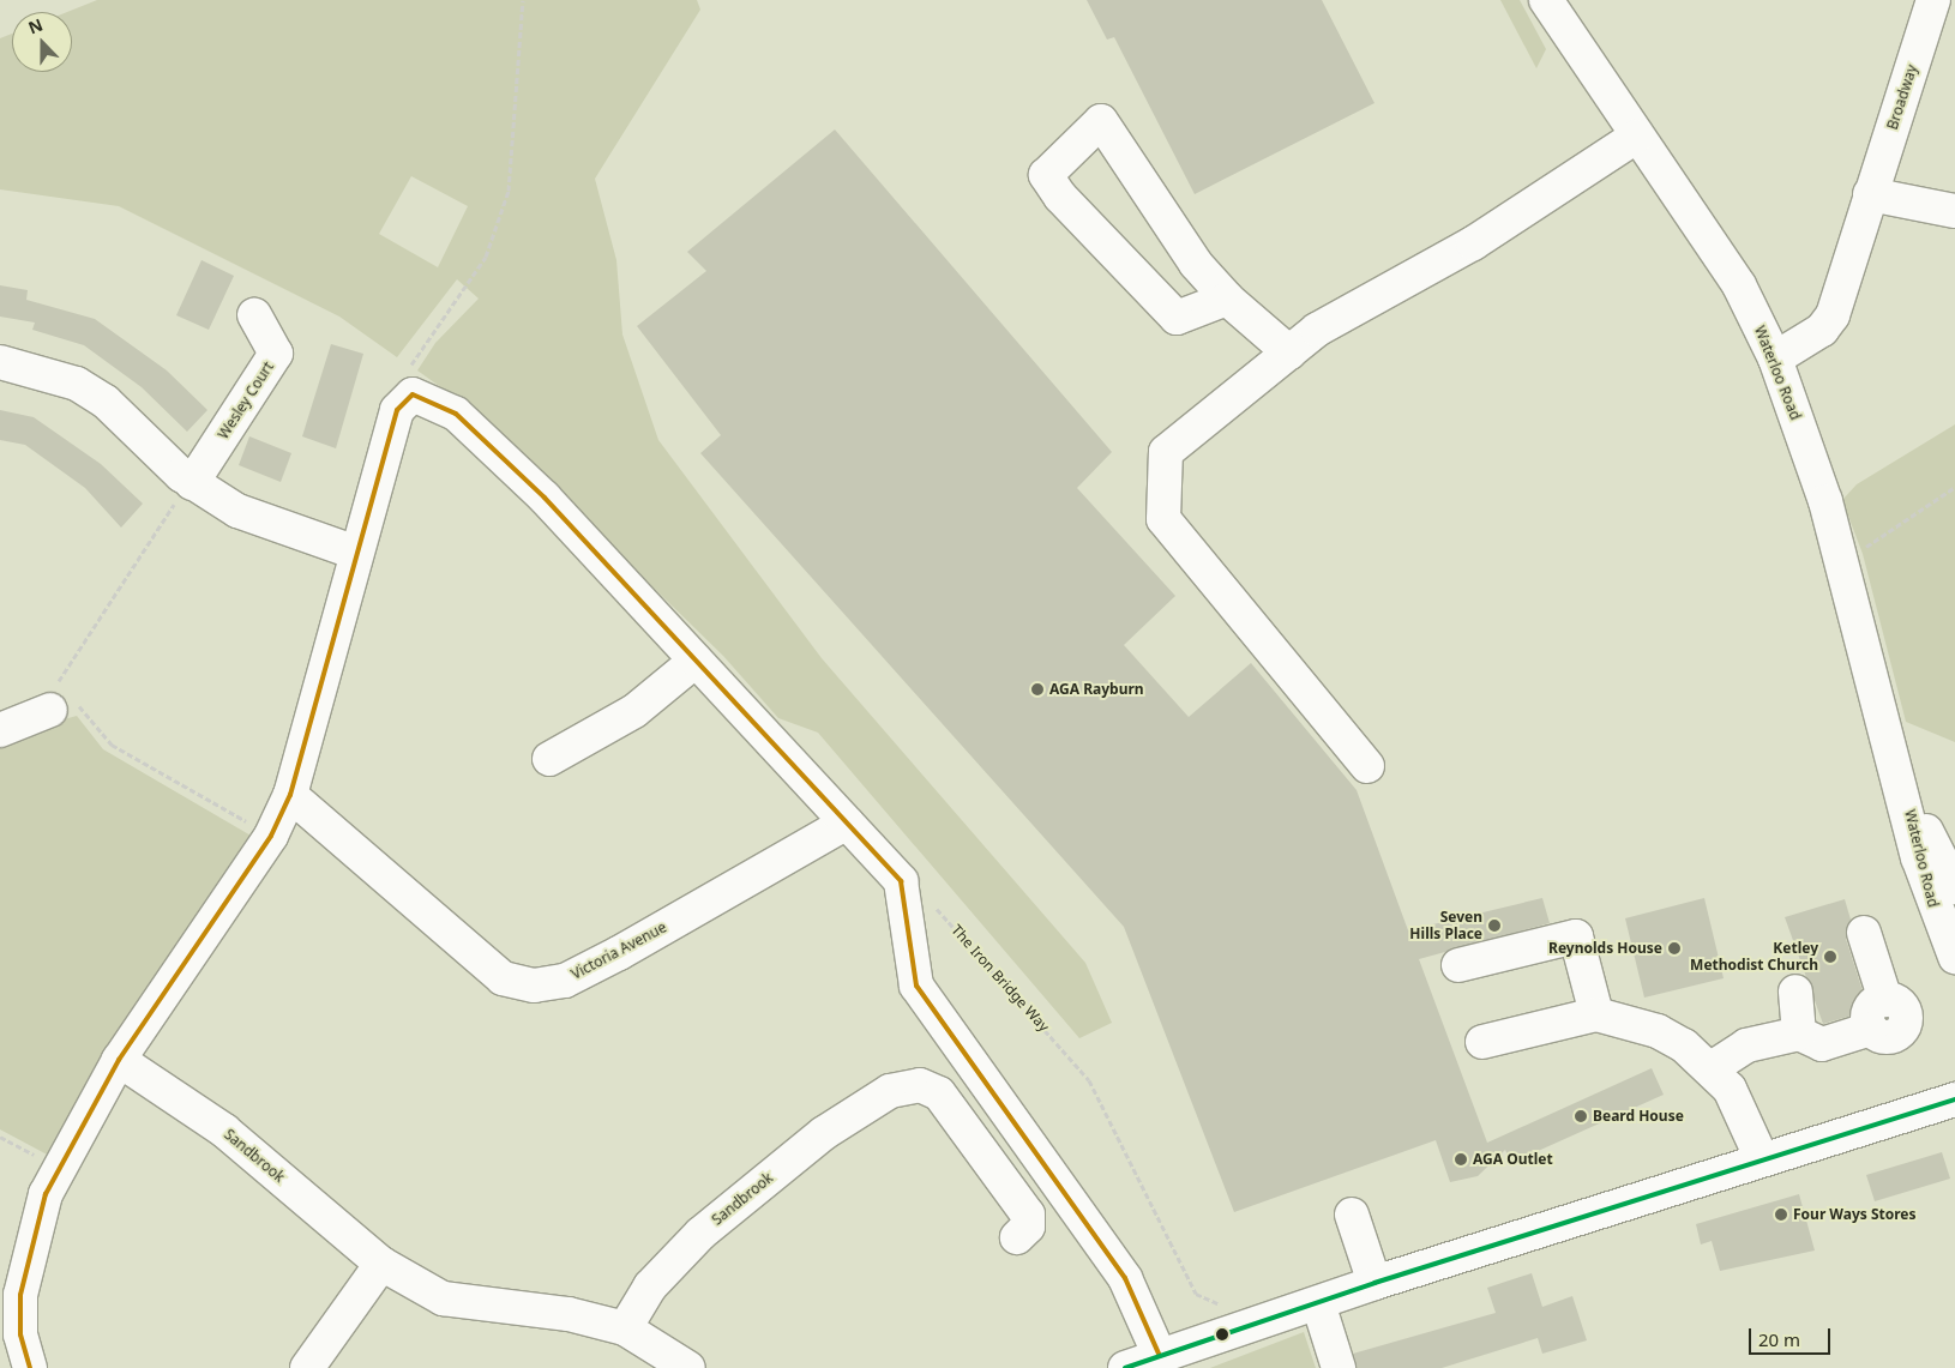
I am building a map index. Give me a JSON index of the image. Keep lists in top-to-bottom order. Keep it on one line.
{"streets":{"street":["Broadway","Waterloo Road","Wesley Court","Victoria Avenue","Sandbrook"],"path":["The Iron Bridge Way"]},"crossings":[["Broadway","Waterloo Road"]],"places":["AGA Rayburn","Seven Hills Place","Reynolds House","Ketley Methodist Church","Beard House","AGA Outlet","Four Ways Stores"],"scale_bar":"20 m","north":"top"}
